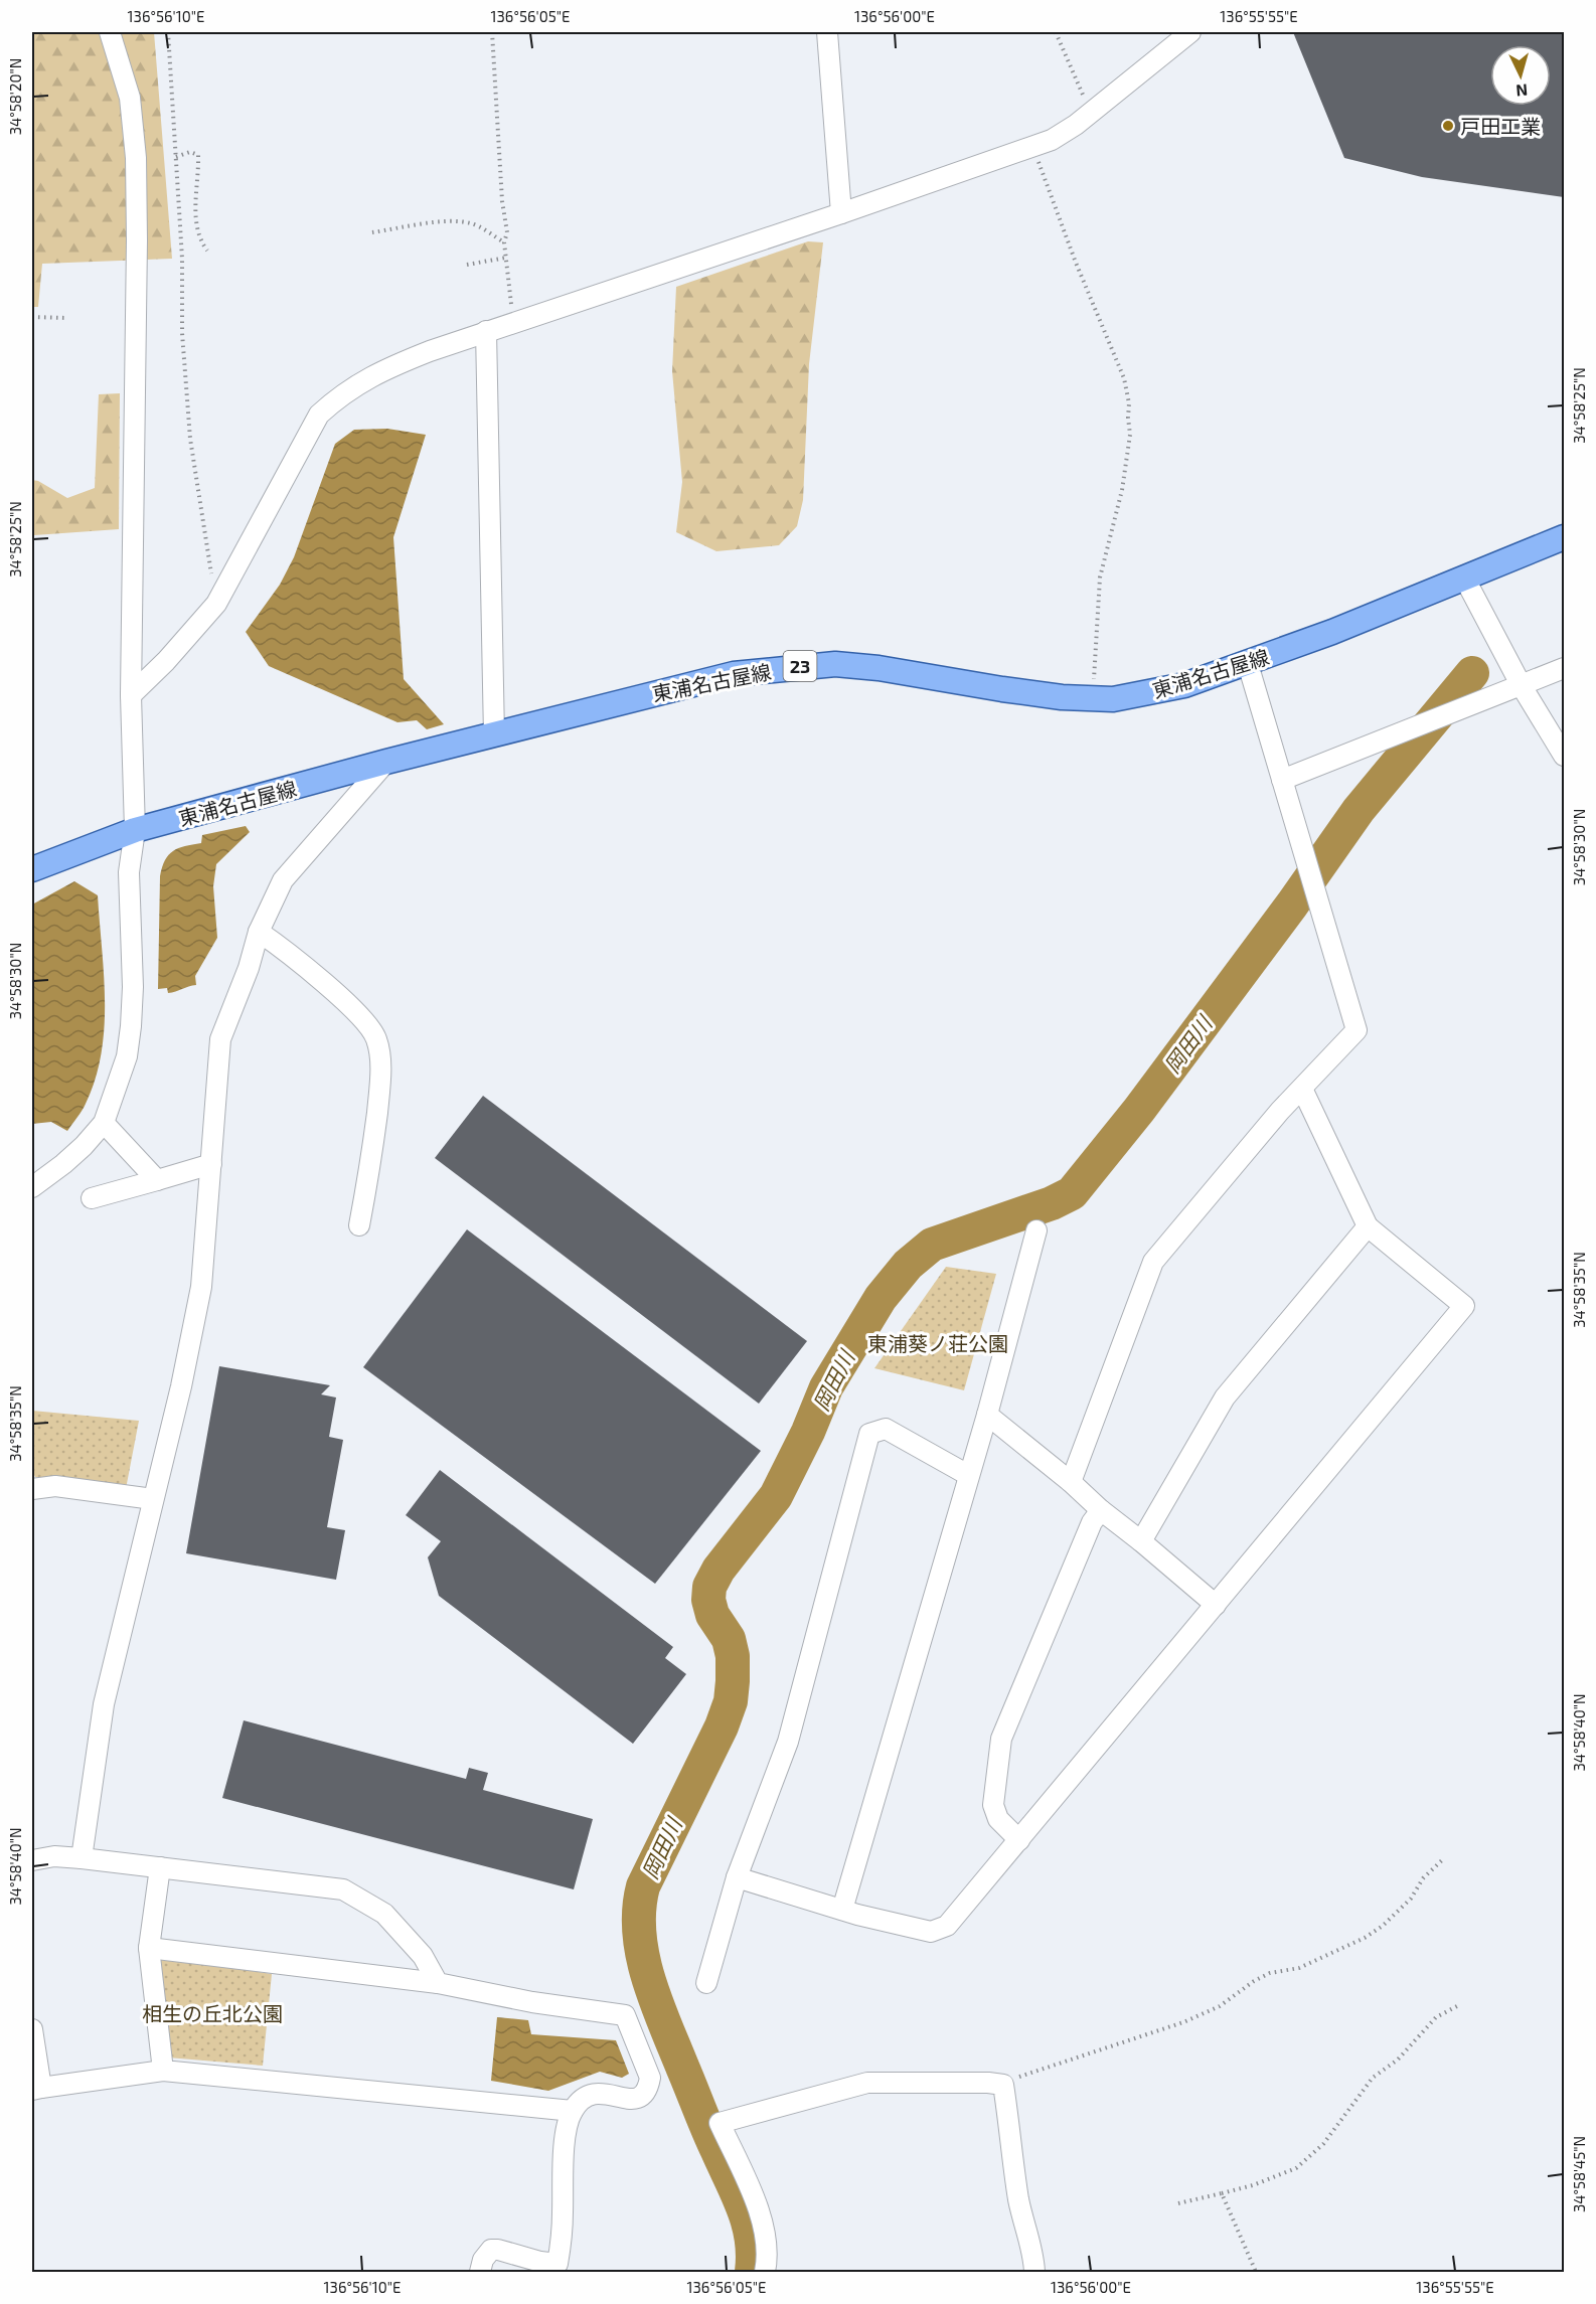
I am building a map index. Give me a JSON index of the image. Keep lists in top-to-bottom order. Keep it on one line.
{"streets":{"main road":["23","東浦名古屋線"]},"water":["岡田川"],"parks":["東浦葵ノ荘公園","相生の丘北公園"],"places":["戸田工業"],"north":"bottom","coordinates":["136°56'10\"E","136°56'05\"E","136°56'00\"E","136°55'55\"E","34°58'20\"N","34°58'25\"N","34°58'30\"N","34°58'35\"N","34°58'40\"N","34°58'45\"N"]}
